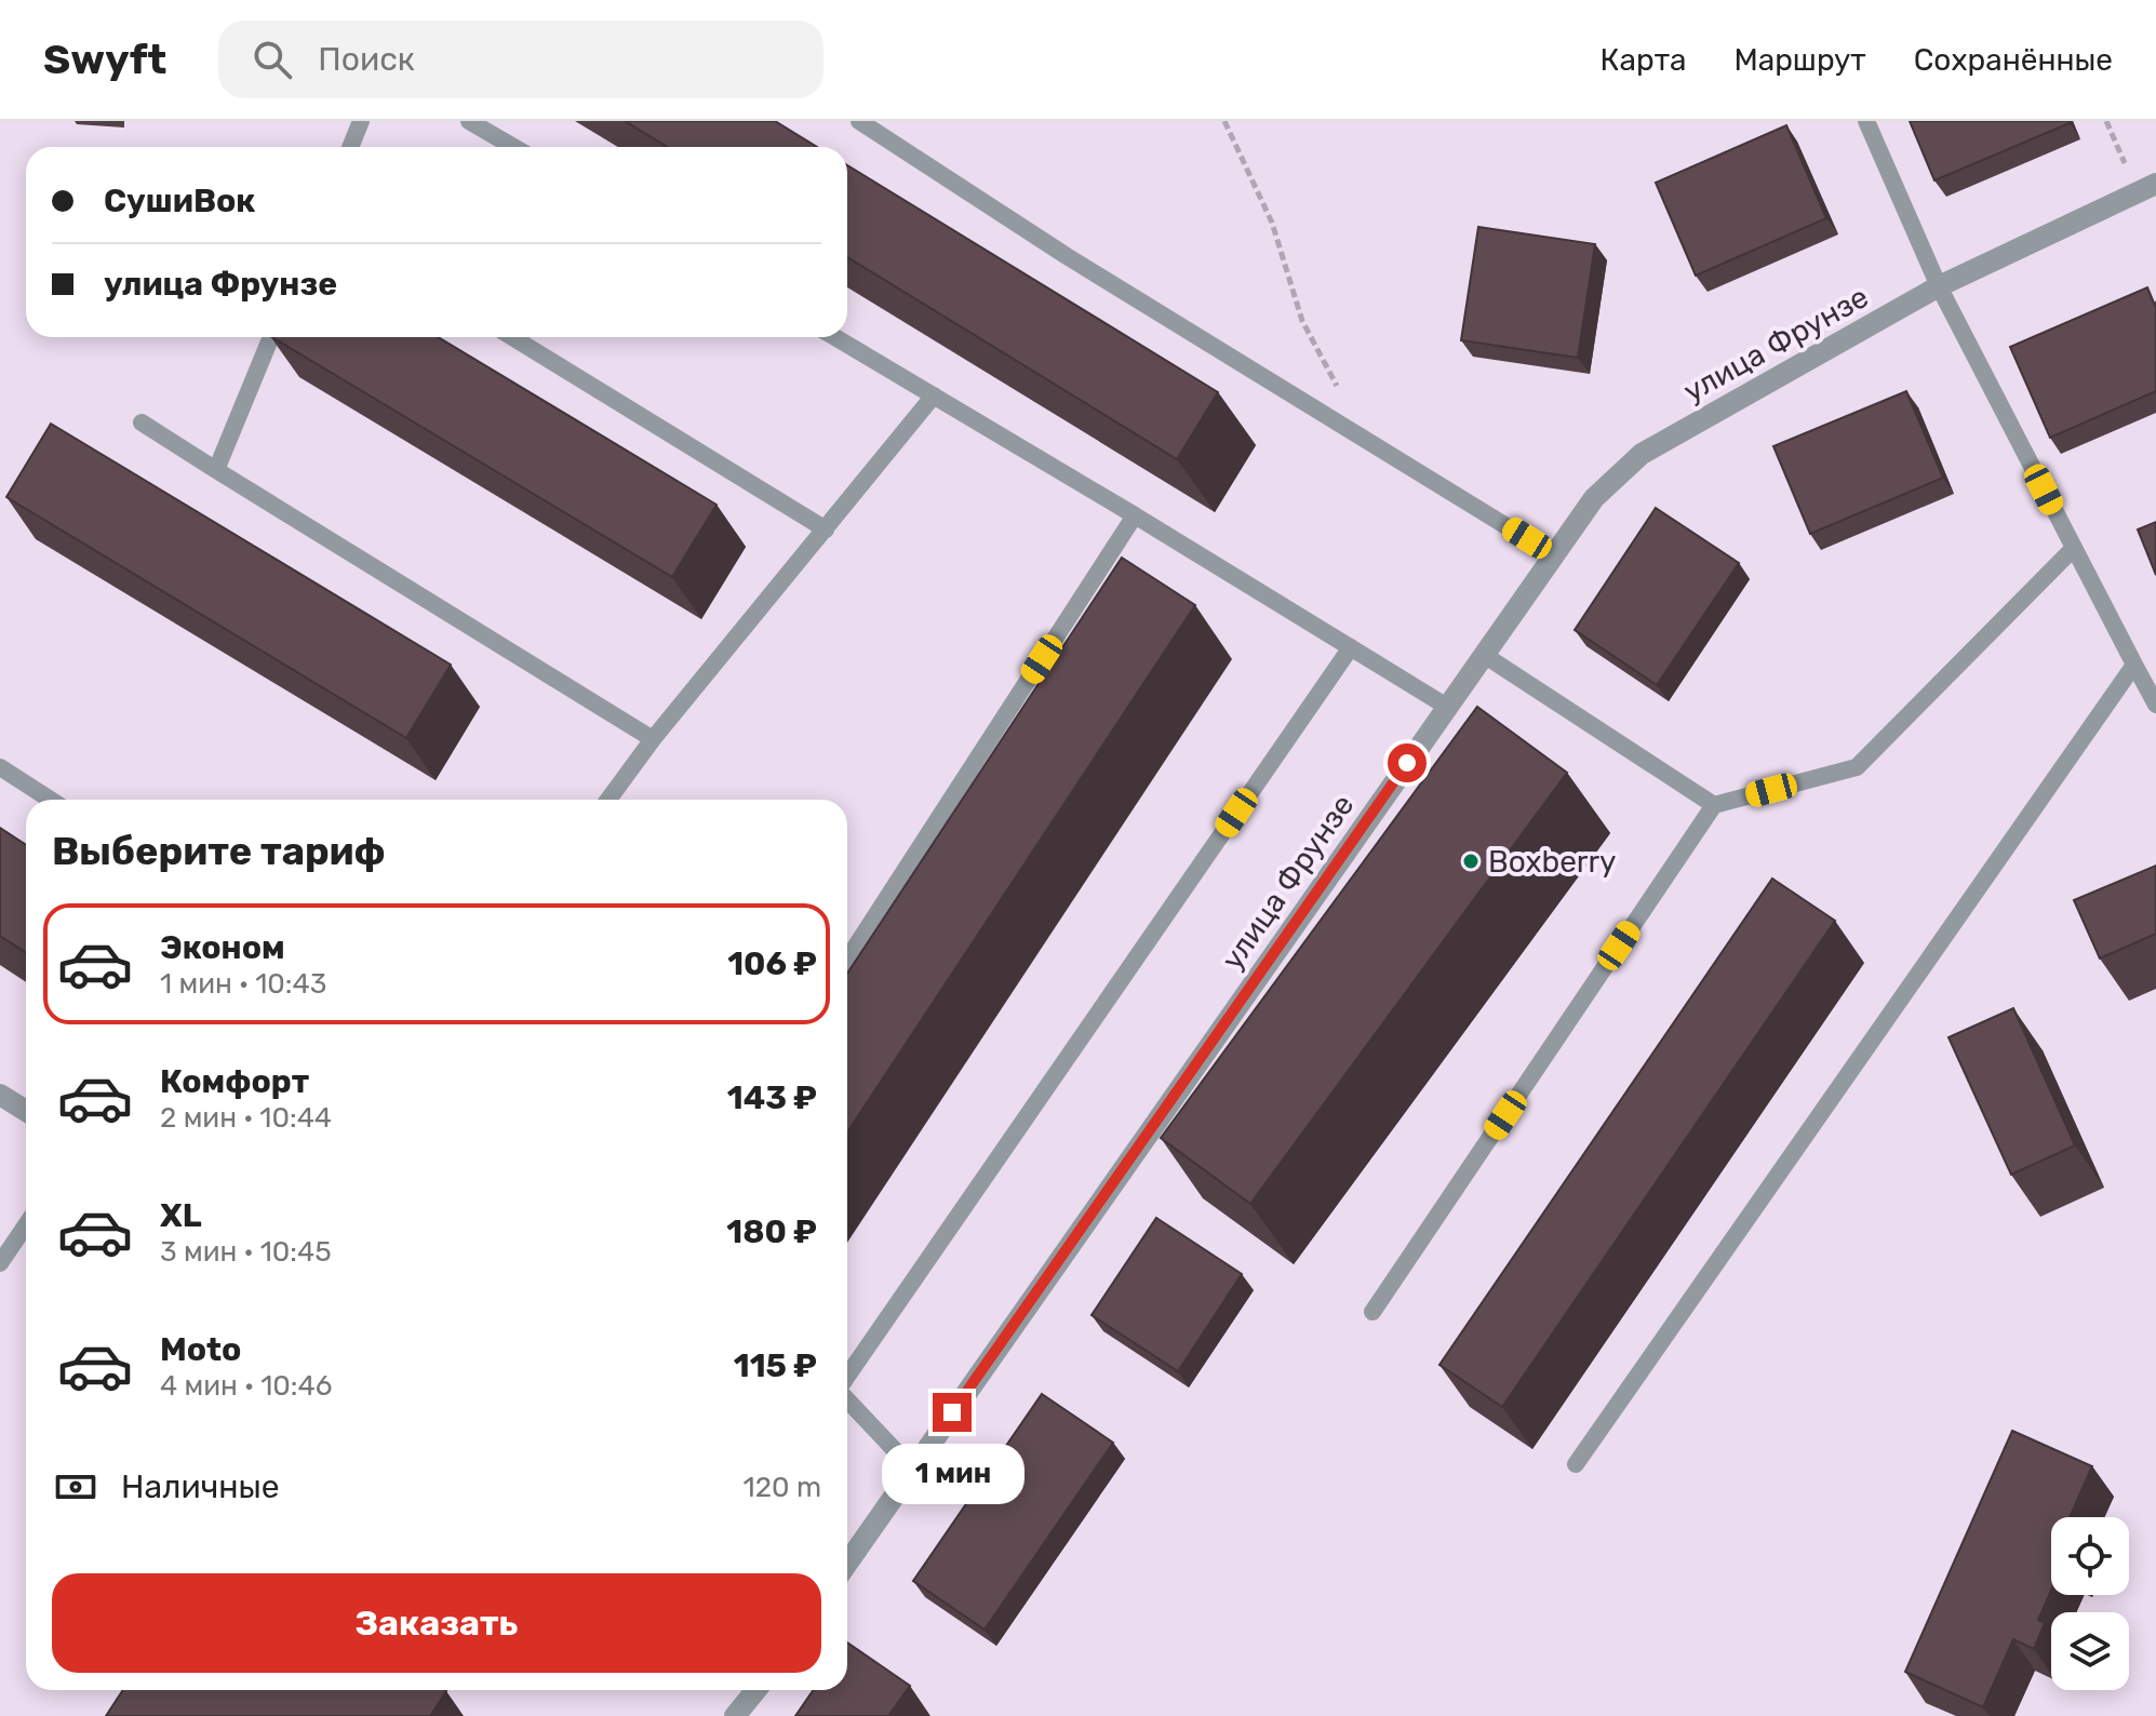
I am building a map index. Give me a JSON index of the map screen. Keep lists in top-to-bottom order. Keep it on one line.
{"streets":{"street":["улица Фрунзе"]},"places":["Boxberry"],"page":{"header":"Swyft","search":"Поиск","nav":["Карта","Маршрут","Сохранённые"],"banner":["СушиВок","улица Фрунзе"],"heading":"Выберите тариф","list":[{"name":"Эконом","note":"1 мин · 10:43","value":"106 ₽"},{"name":"Комфорт","note":"2 мин · 10:44","value":"143 ₽"},{"name":"XL","note":"3 мин · 10:45","value":"180 ₽"},{"name":"Moto","note":"4 мин · 10:46","value":"115 ₽"}],"pay":["Наличные","120 m"],"bubble":"1 мин","buttons":"Заказать"}}
